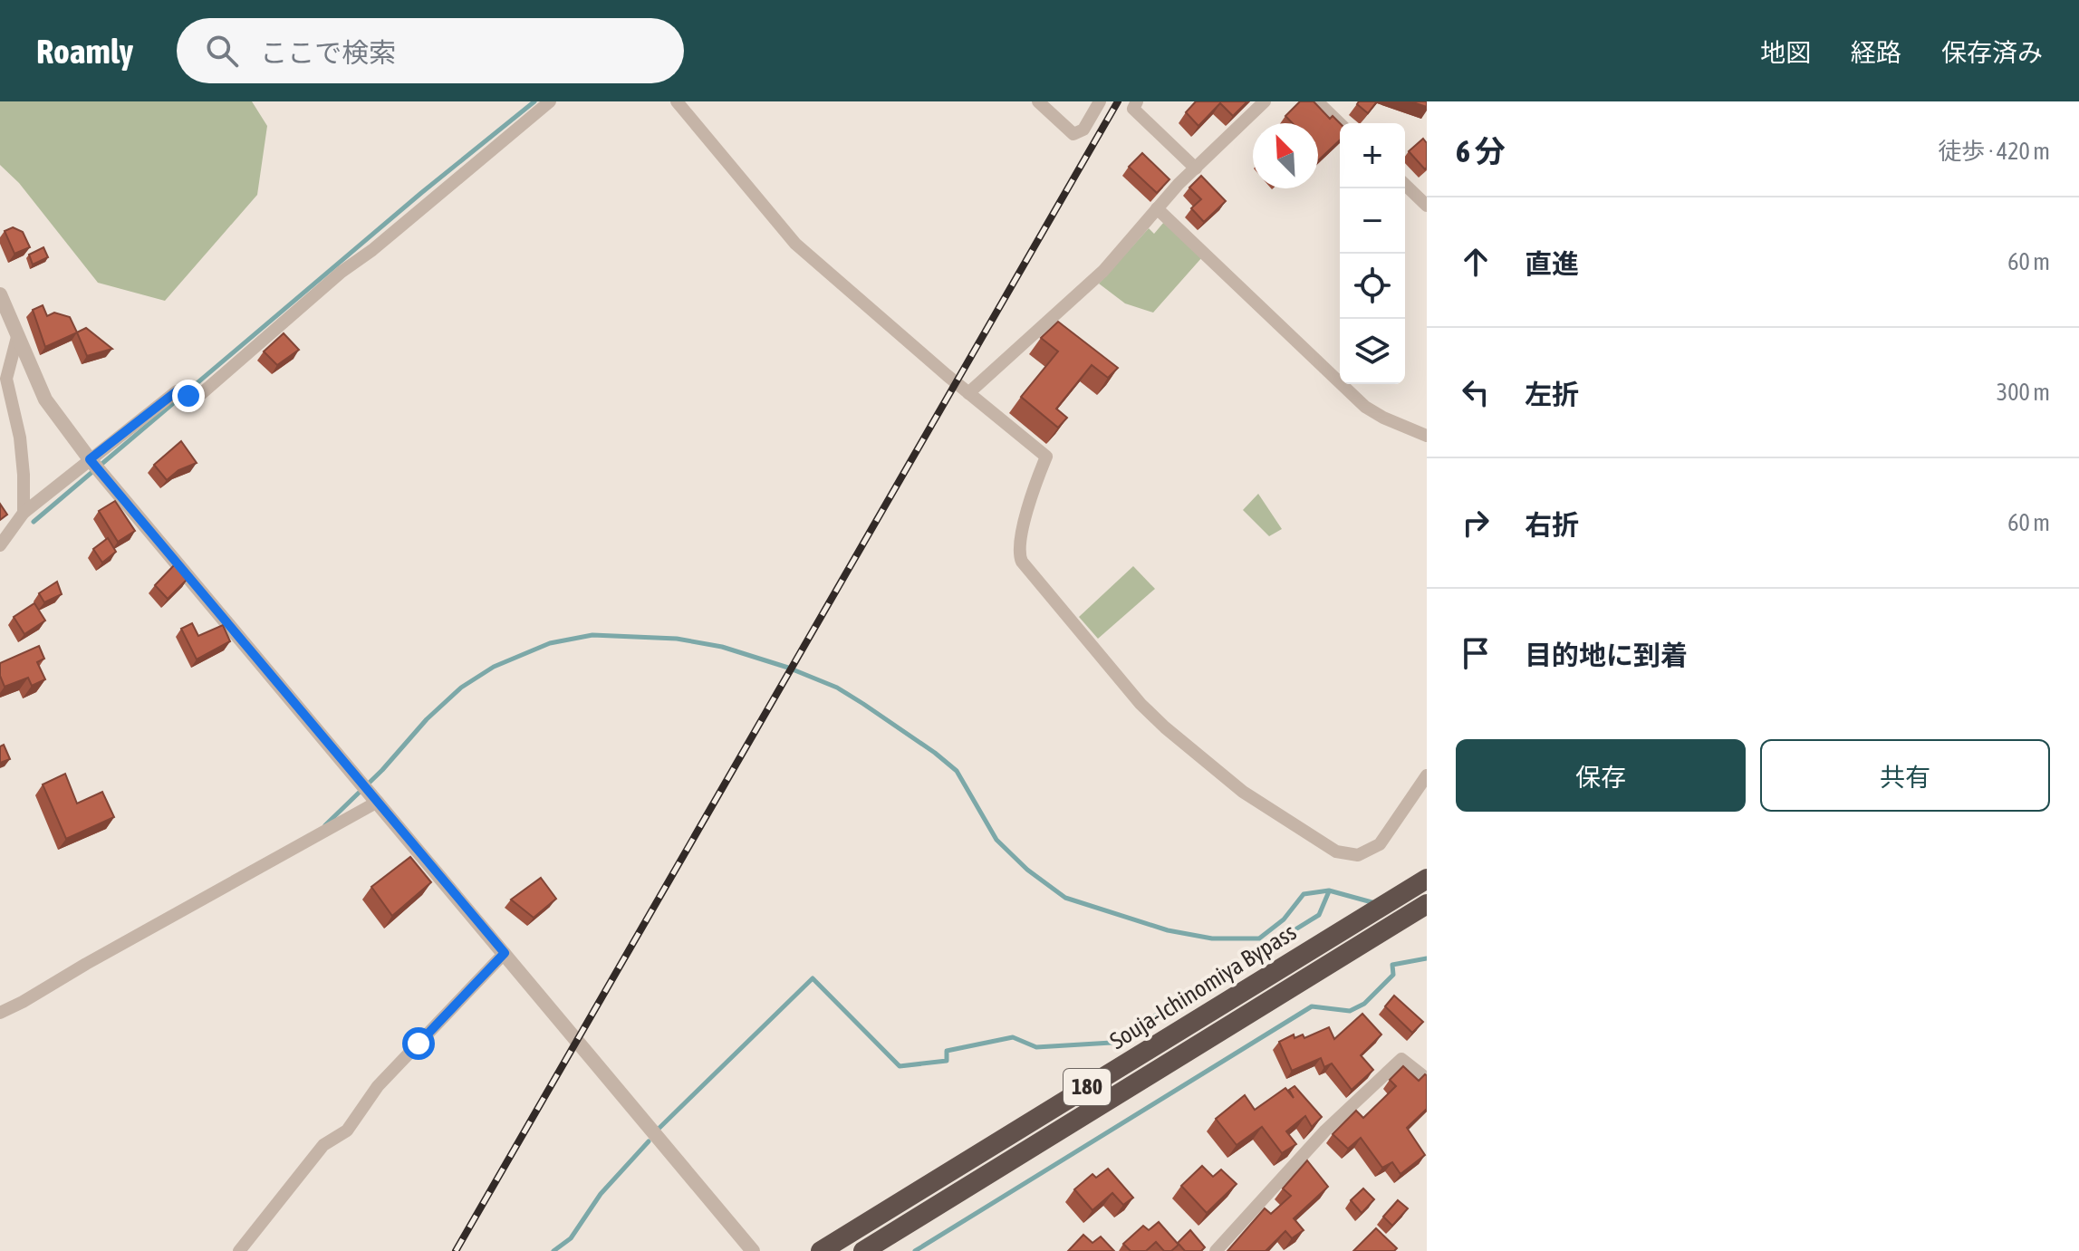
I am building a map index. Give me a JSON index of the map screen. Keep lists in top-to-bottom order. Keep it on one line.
{"streets":{"highway":["Souja-Ichinomiya Bypass","180"]},"north":"top left","page":{"header":"Roamly","search":"ここで検索","nav":["地図","経路","保存済み"],"heading":["6 分","徒歩 · 420 m"],"map_buttons":["+","−"],"list":[["直進","60 m"],["左折","300 m"],["右折","60 m"],"目的地に到着"],"buttons":["保存","共有"]}}
